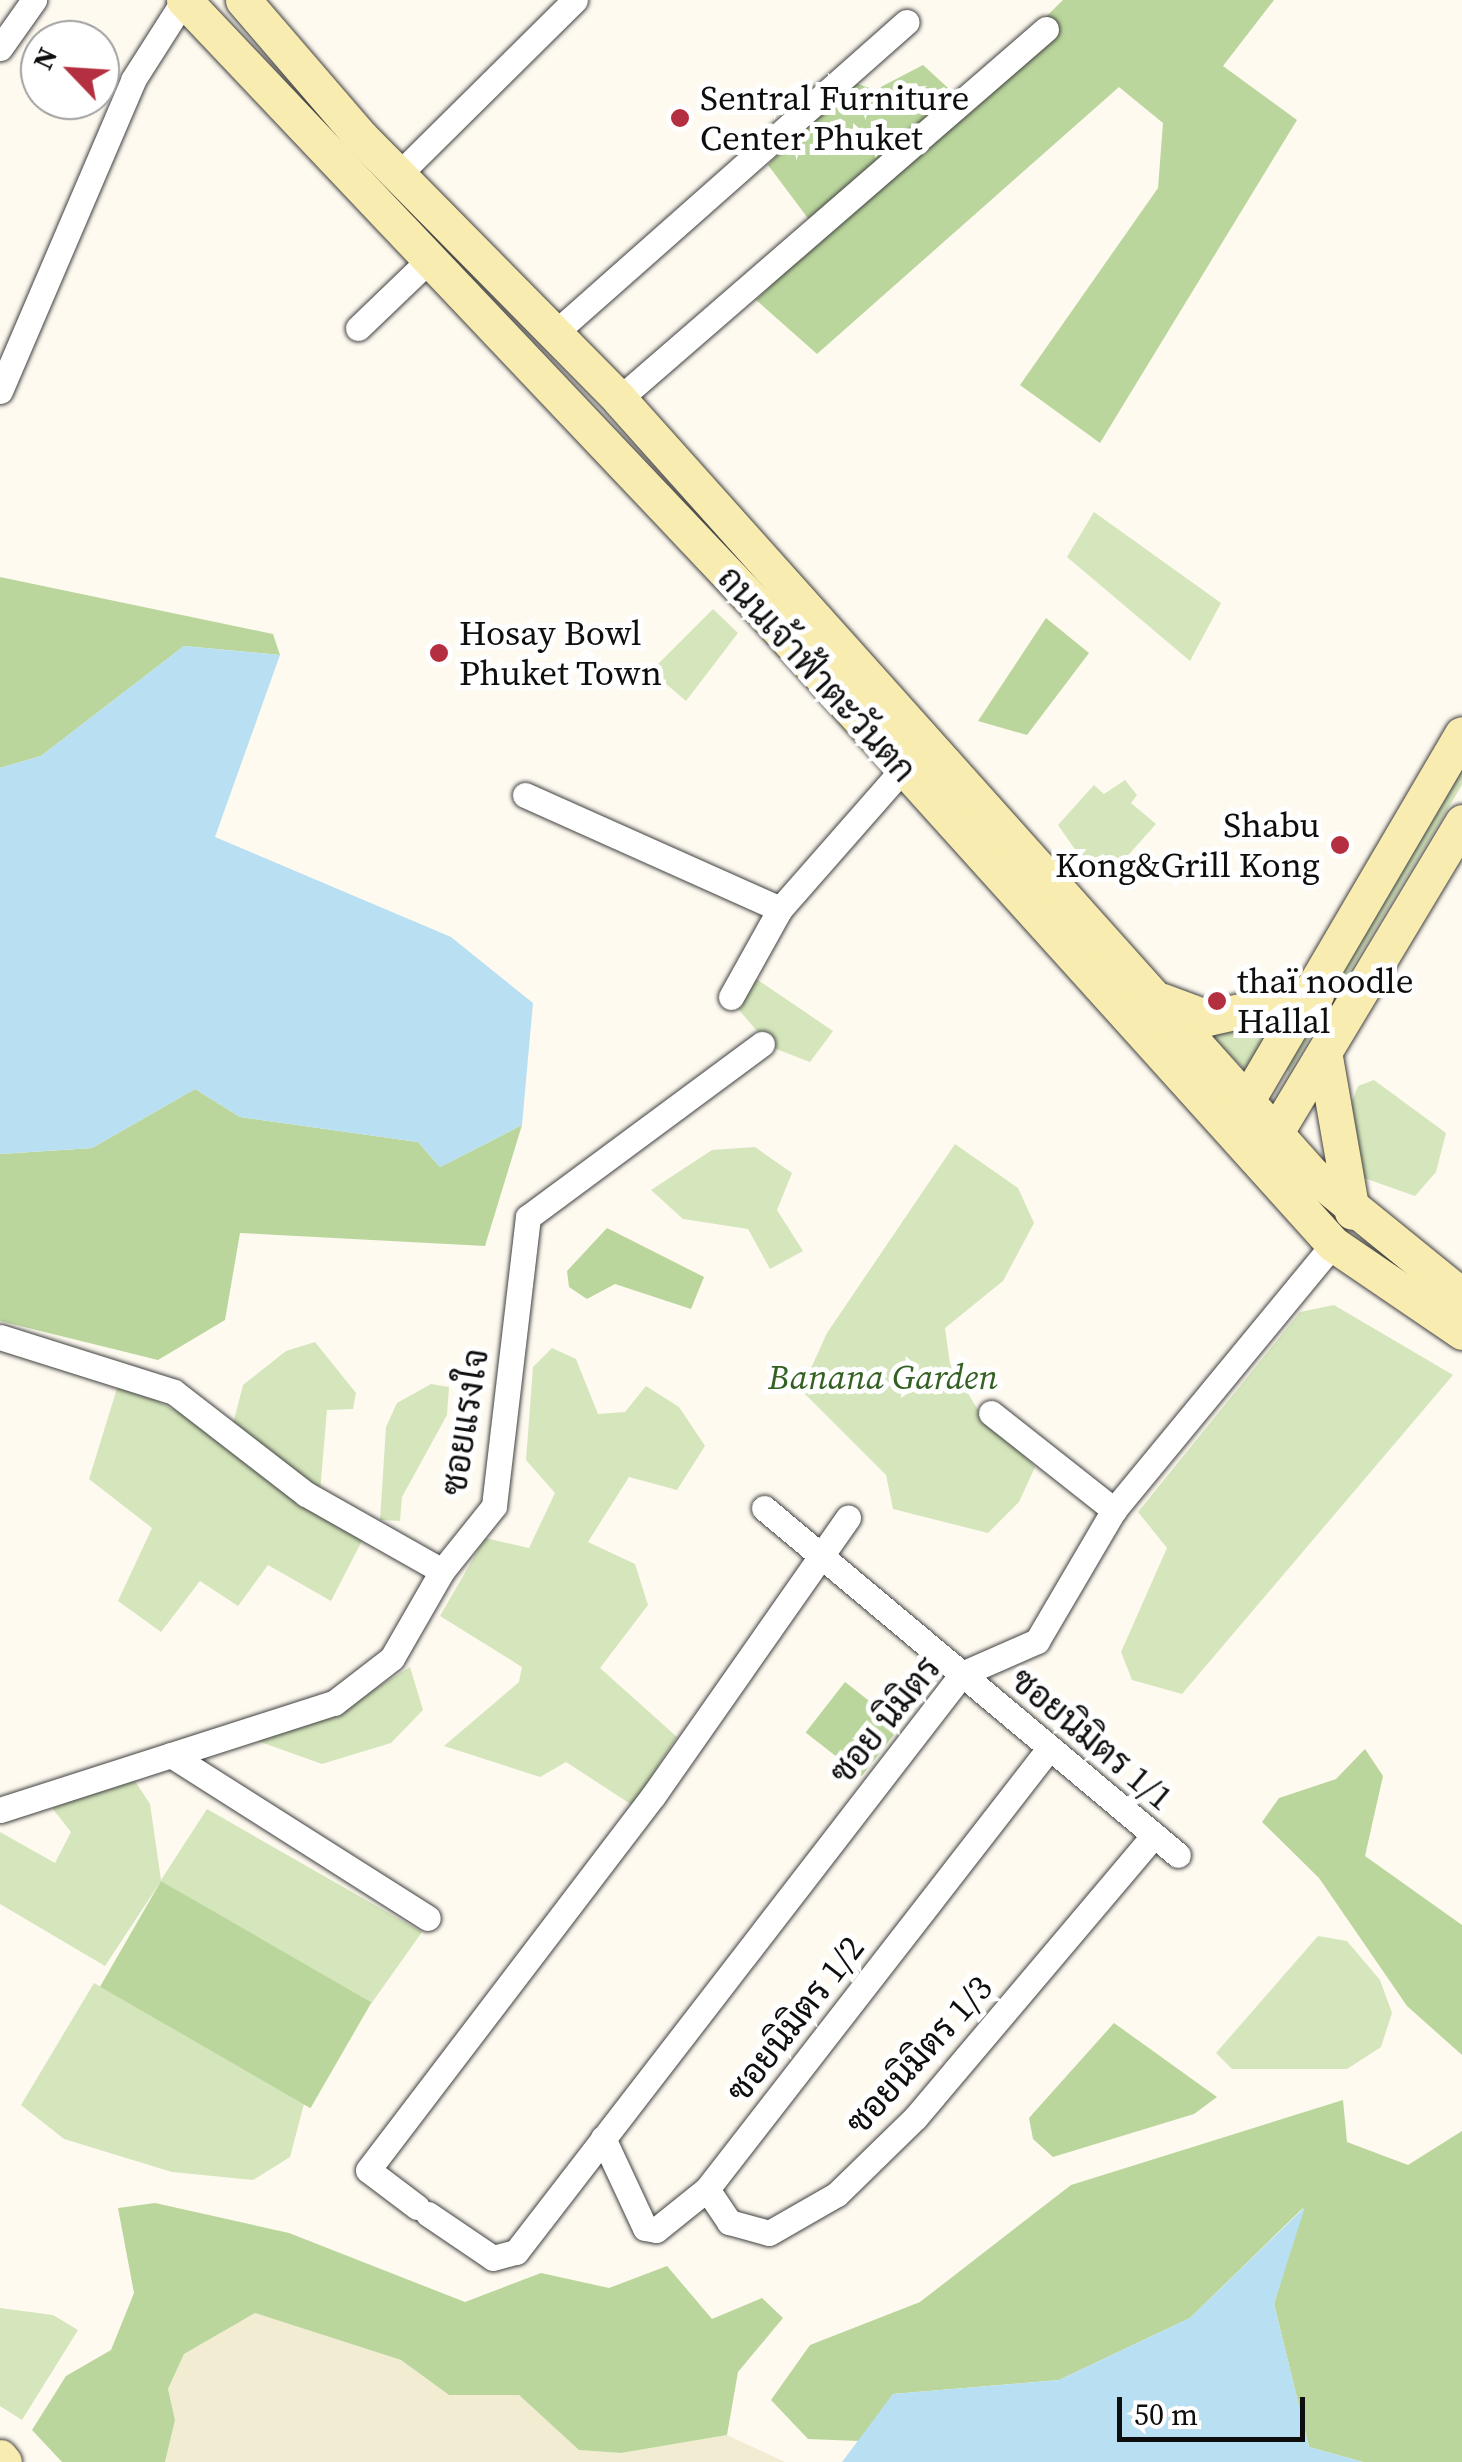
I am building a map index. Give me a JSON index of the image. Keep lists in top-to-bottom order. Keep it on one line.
{"streets":{"main road":["ถนนเจ้าฟ้าตะวันตก"],"street":["ซอยแรงใจ","ซอย นิมิตร","ซอยนิมิตร 1/1","ซอยนิมิตร 1/2","ซอยนิมิตร 1/3"]},"crossings":[["ถนนเจ้าฟ้าตะวันตก","ซอย นิมิตร"],["ซอย นิมิตร","ซอยนิมิตร 1/1"],["ซอย นิมิตร","ซอยนิมิตร 1/2"],["ซอยนิมิตร 1/1","ซอยนิมิตร 1/2"],["ซอยนิมิตร 1/1","ซอยนิมิตร 1/3"],["ซอยนิมิตร 1/2","ซอยนิมิตร 1/3"]],"parks":["Banana Garden"],"places":["Sentral Furniture Center Phuket","Hosay Bowl Phuket Town","Shabu Kong&Grill Kong","thaï noodle Hallal"],"scale_bar":"50 m","north":"top left"}
